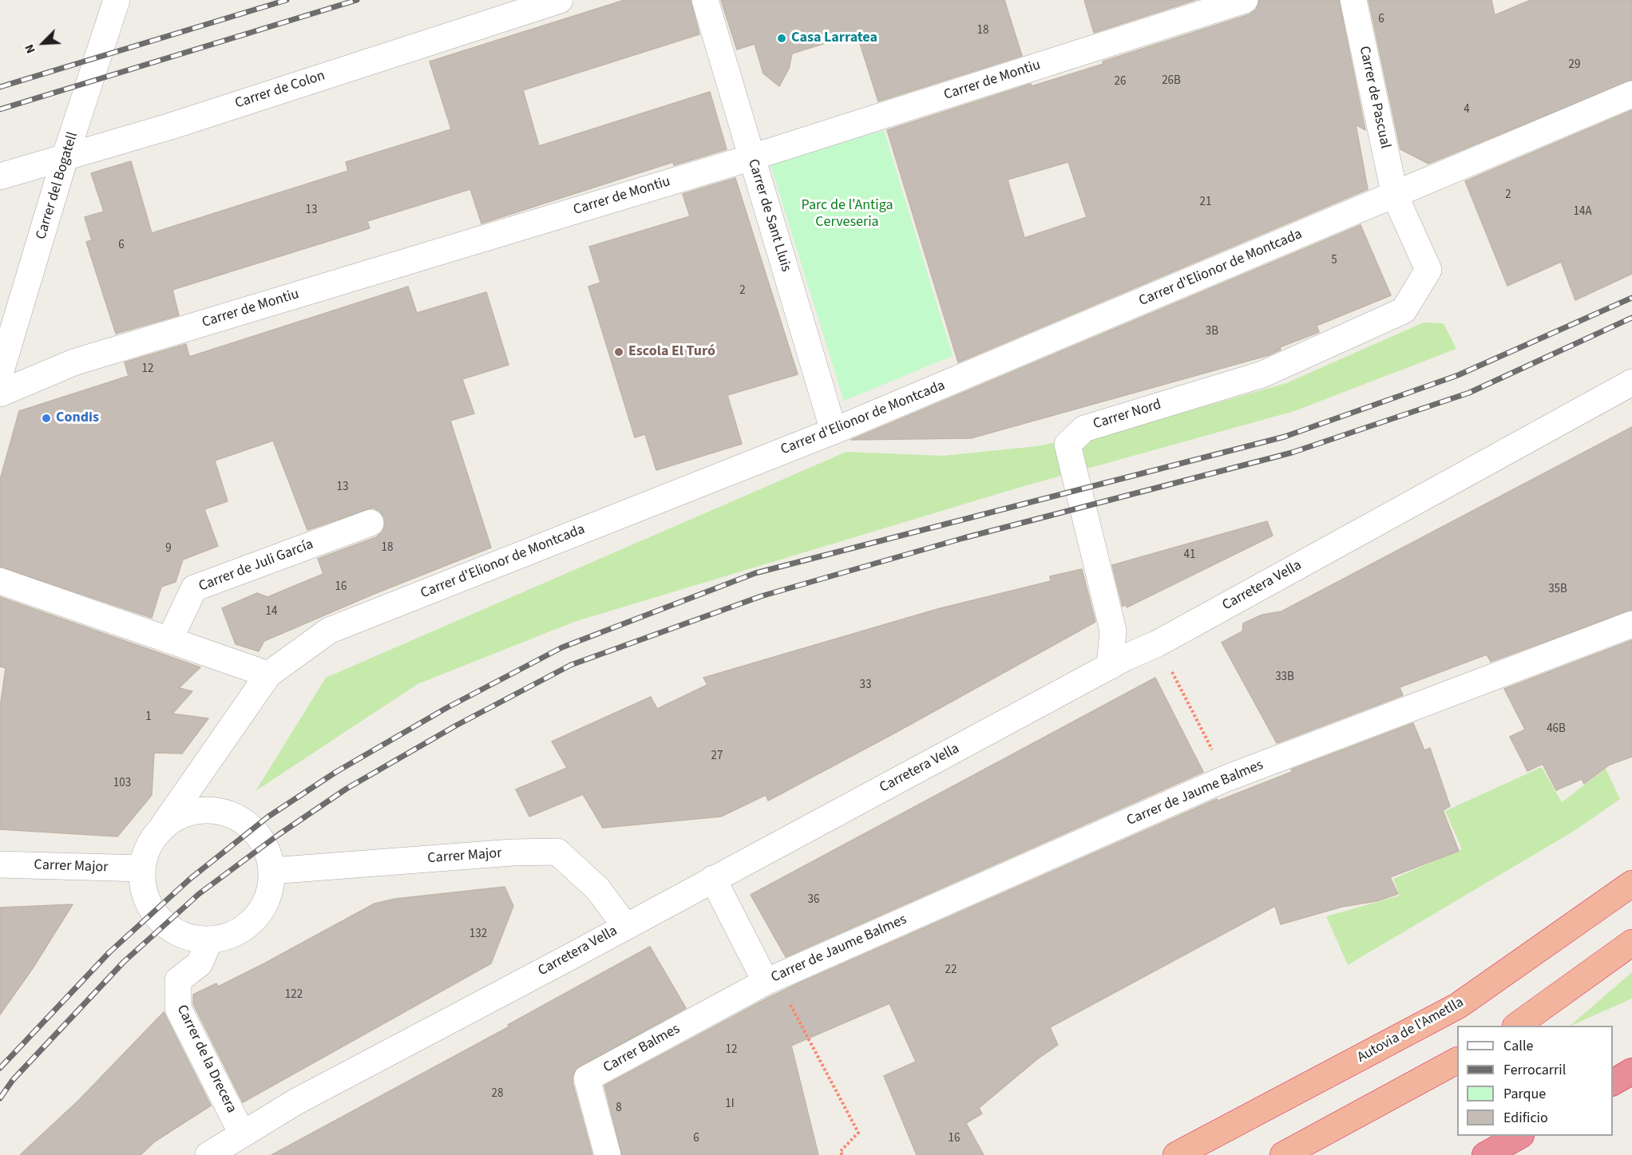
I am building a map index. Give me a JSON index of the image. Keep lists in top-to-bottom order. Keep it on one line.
{"streets":{"highway":["Autovia de l'Ametlla"],"street":["Carrer de Montiu","Carrer de Colon","Carrer de Pascual","Carrer del Bogatell","Carrer de Sant Lluis","Carrer d'Elionor de Montcada","Carrer Nord","Carrer de Juli García","Carretera Vella","Carrer de Jaume Balmes","Carrer Major","Carrer Balmes","Carrer de la Drecera"]},"crossings":[["Carrer de Montiu","Carrer de Sant Lluis"],["Carrer de Colon","Carrer del Bogatell"],["Carrer de Pascual","Carrer d'Elionor de Montcada"],["Carrer de Pascual","Carrer Nord"],["Carrer de Sant Lluis","Carrer d'Elionor de Montcada"],["Carrer d'Elionor de Montcada","Carrer Major"],["Carrer d'Elionor de Montcada","Carrer de la Drecera"],["Carrer Nord","Carretera Vella"],["Carretera Vella","Carrer Major"],["Carretera Vella","Carrer de la Drecera"],["Carrer de Jaume Balmes","Carrer Balmes"],["Carrer Major","Carrer de la Drecera"]],"parks":["Parc de l'Antiga Cerveseria"],"places":["Casa Larratea","Escola El Turó","Condis"],"house_numbers":["6","18","29","26B","26","4","2","21","13","14A","6","5","2","3B","12","13","18","9","41","16","35B","14","33B","33","1","46B","27","103","36","132","22","122","12","28","1I","8","6","16"],"legend":["Calle","Ferrocarril","Parque","Edificio"],"north":"bottom left"}
